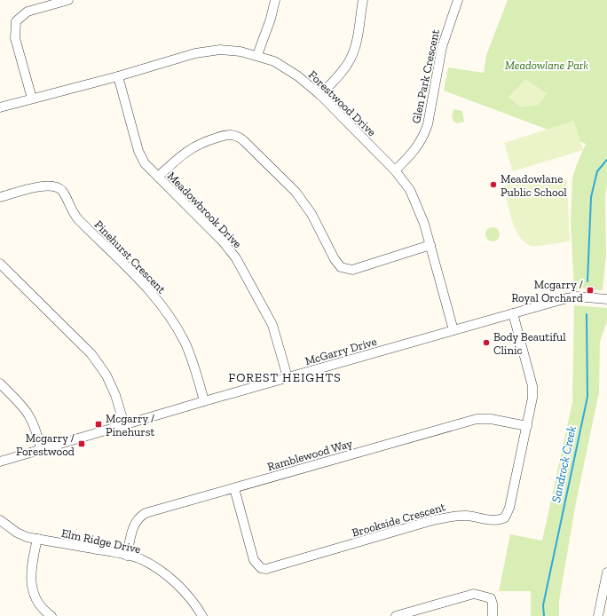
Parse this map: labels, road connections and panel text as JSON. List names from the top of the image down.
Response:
{
  "streets": {
    "street": [
      "Glen Park Crescent",
      "Forestwood Drive",
      "Meadowbrook Drive",
      "Pinehurst Crescent",
      "McGarry Drive",
      "Ramblewood Way",
      "Brookside Crescent",
      "Elm Ridge Drive"
    ]
  },
  "crossings": [
    ["Glen Park Crescent", "Forestwood Drive"],
    ["Forestwood Drive", "Meadowbrook Drive"],
    ["Forestwood Drive", "McGarry Drive"],
    ["Meadowbrook Drive", "McGarry Drive"],
    ["Pinehurst Crescent", "McGarry Drive"],
    ["McGarry Drive", "Brookside Crescent"],
    ["Ramblewood Way", "Brookside Crescent"],
    ["Ramblewood Way", "Elm Ridge Drive"]
  ],
  "districts": ["FOREST HEIGHTS"],
  "water": ["Sandrock Creek"],
  "parks": ["Meadowlane Park"],
  "places": {
    "other": ["Meadowlane Public School", "Body Beautiful Clinic"],
    "transit": ["Mcgarry / Royal Orchard", "Mcgarry / Pinehurst", "Mcgarry / Forestwood"]
  }
}
